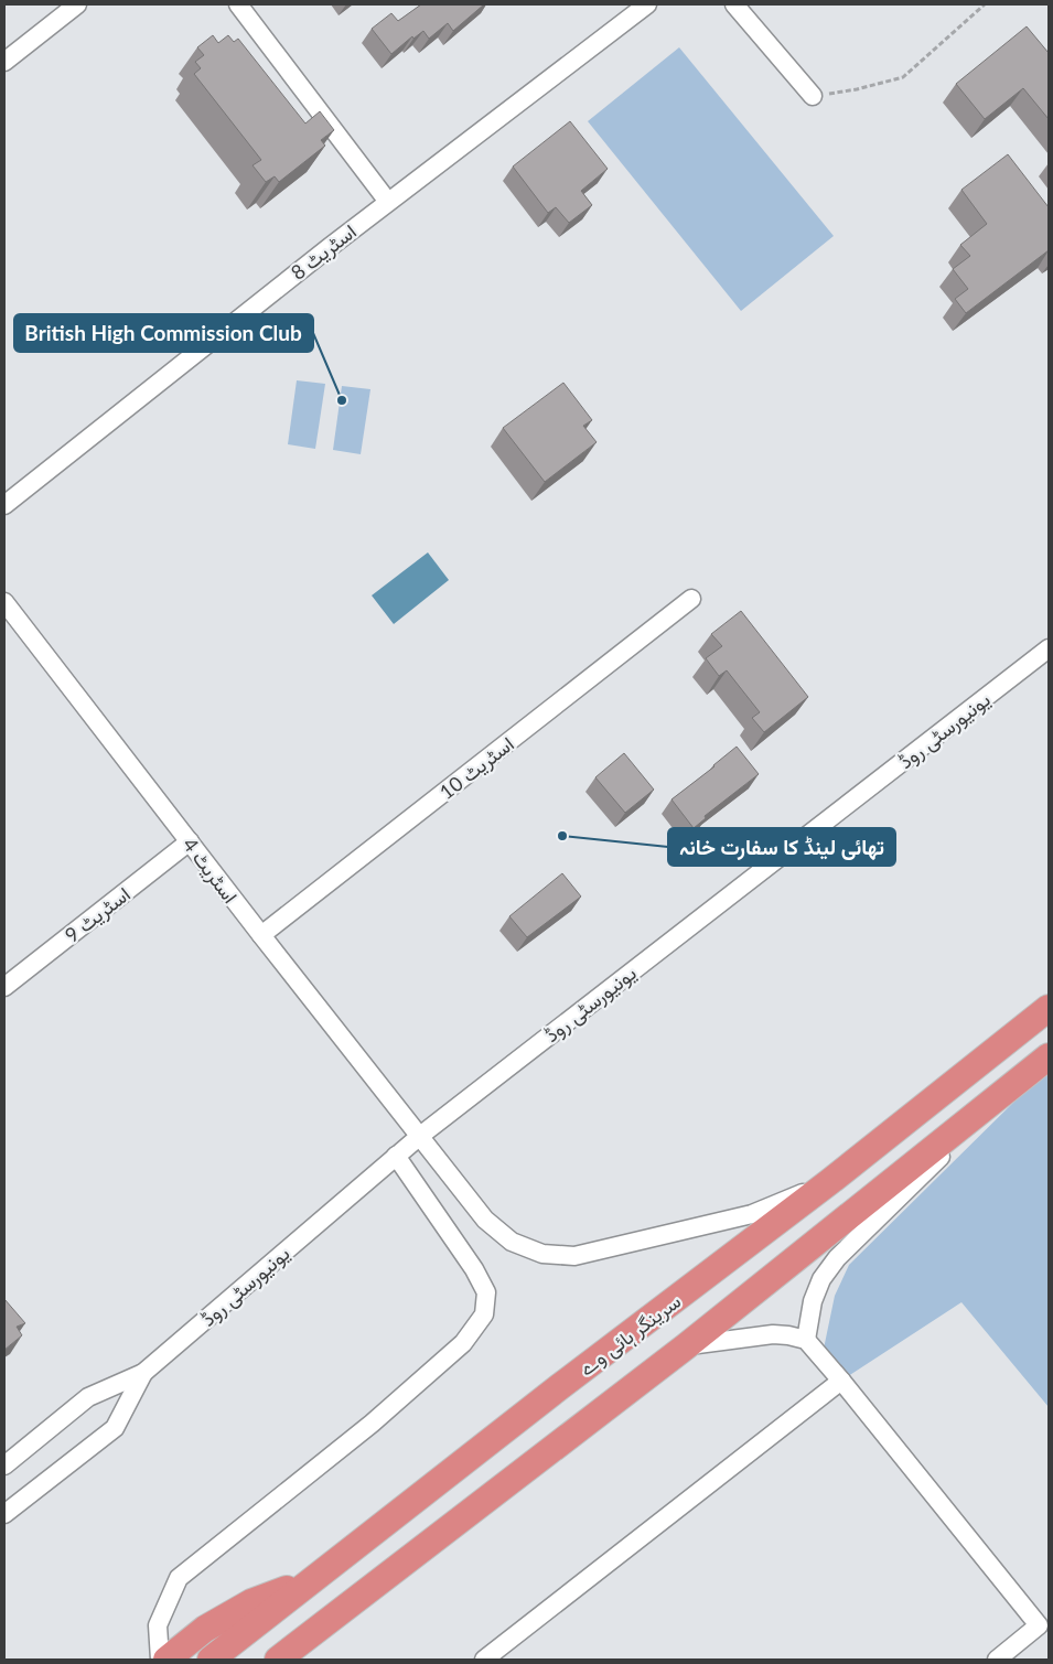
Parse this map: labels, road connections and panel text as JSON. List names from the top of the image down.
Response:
{
  "streets": {
    "highway": ["سرینگر ہائی وے"],
    "street": [
      "اسٹریٹ 8",
      "یونیورسٹی روڈ",
      "اسٹریٹ 10",
      "اسٹریٹ 4",
      "اسٹریٹ 9"
    ]
  },
  "crossings": [
    ["یونیورسٹی روڈ", "اسٹریٹ 4"],
    ["اسٹریٹ 10", "اسٹریٹ 4"],
    ["اسٹریٹ 4", "اسٹریٹ 9"],
    ["اسٹریٹ 4", "سرینگر ہائی وے"]
  ],
  "places": ["British High Commission Club", "تھائی لینڈ کا سفارت خانہ"]
}
